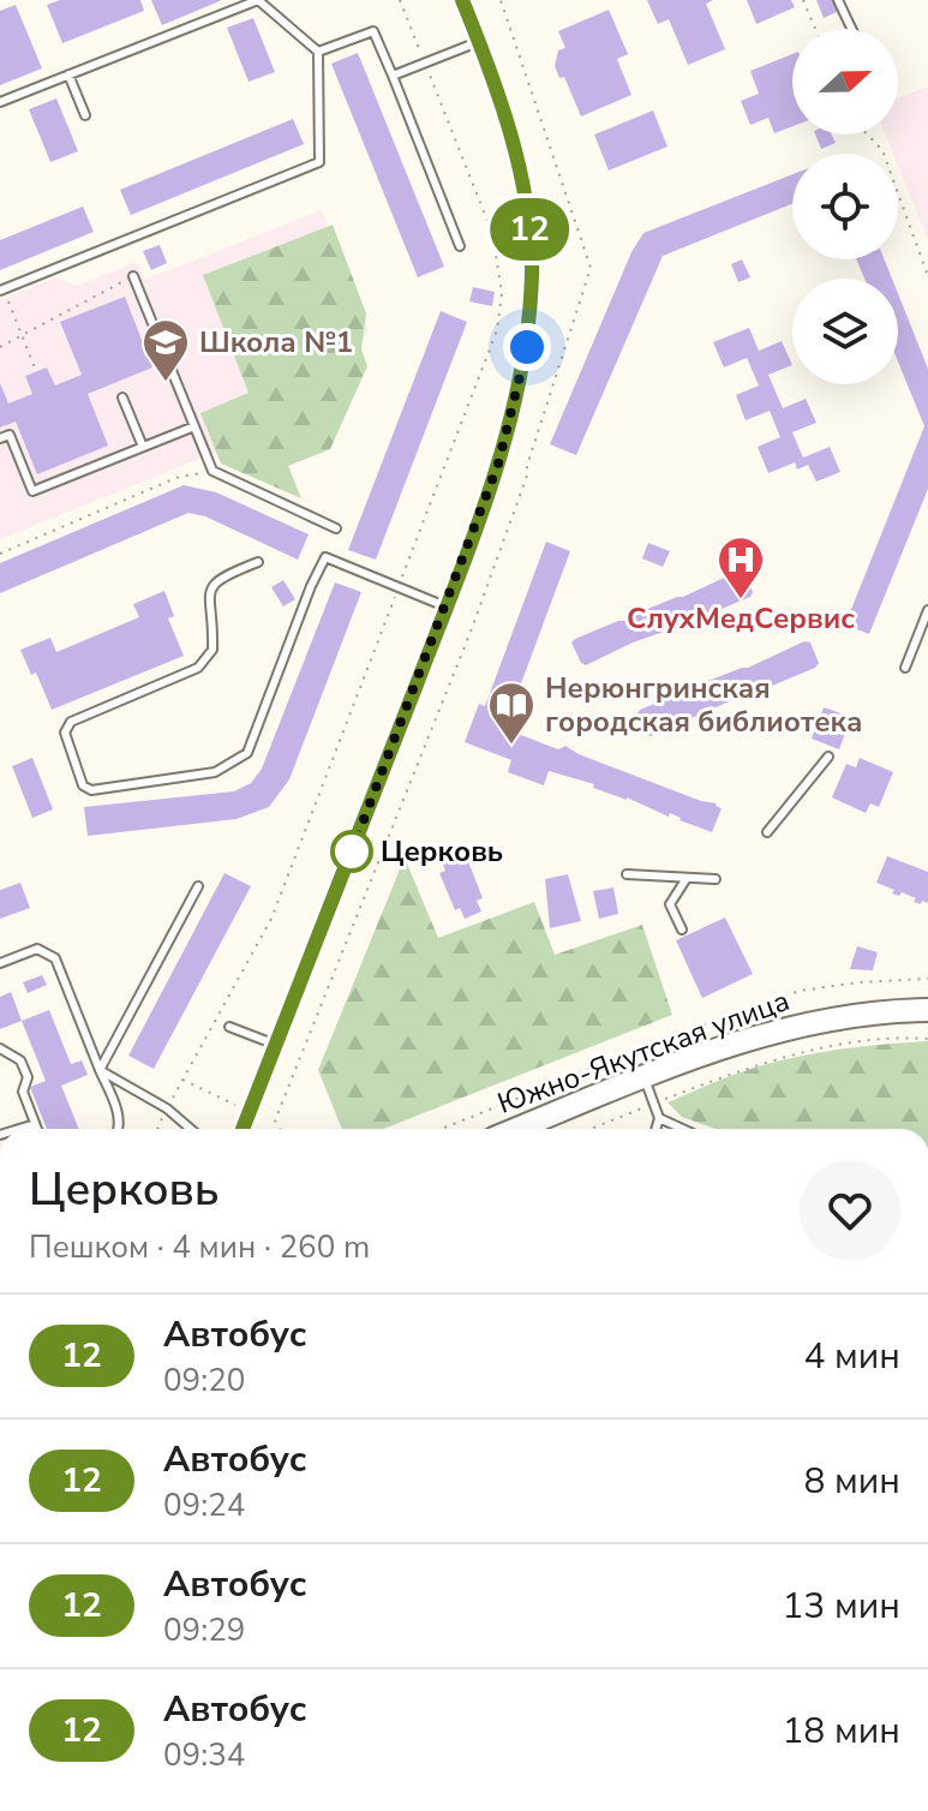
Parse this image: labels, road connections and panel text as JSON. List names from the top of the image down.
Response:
{
  "streets": {
    "street": ["Южно-Якутская улица"]
  },
  "places": {
    "school or university": ["Школа №1"],
    "hospital": ["СлухМедСервис"],
    "library": ["Нерюнгринская городская библиотека"],
    "other": ["Церковь"]
  },
  "lines": ["bus line 12"],
  "north": "right",
  "page": {
    "on_map": "12",
    "heading": ["Церковь", "Пешком · 4 мин · 260 m"],
    "list": [
      {
        "mark": "12",
        "name": "Автобус",
        "note": "09:20",
        "value": "4 мин"
      },
      {
        "mark": "12",
        "name": "Автобус",
        "note": "09:24",
        "value": "8 мин"
      },
      {
        "mark": "12",
        "name": "Автобус",
        "note": "09:29",
        "value": "13 мин"
      },
      {
        "mark": "12",
        "name": "Автобус",
        "note": "09:34",
        "value": "18 мин"
      }
    ]
  }
}
